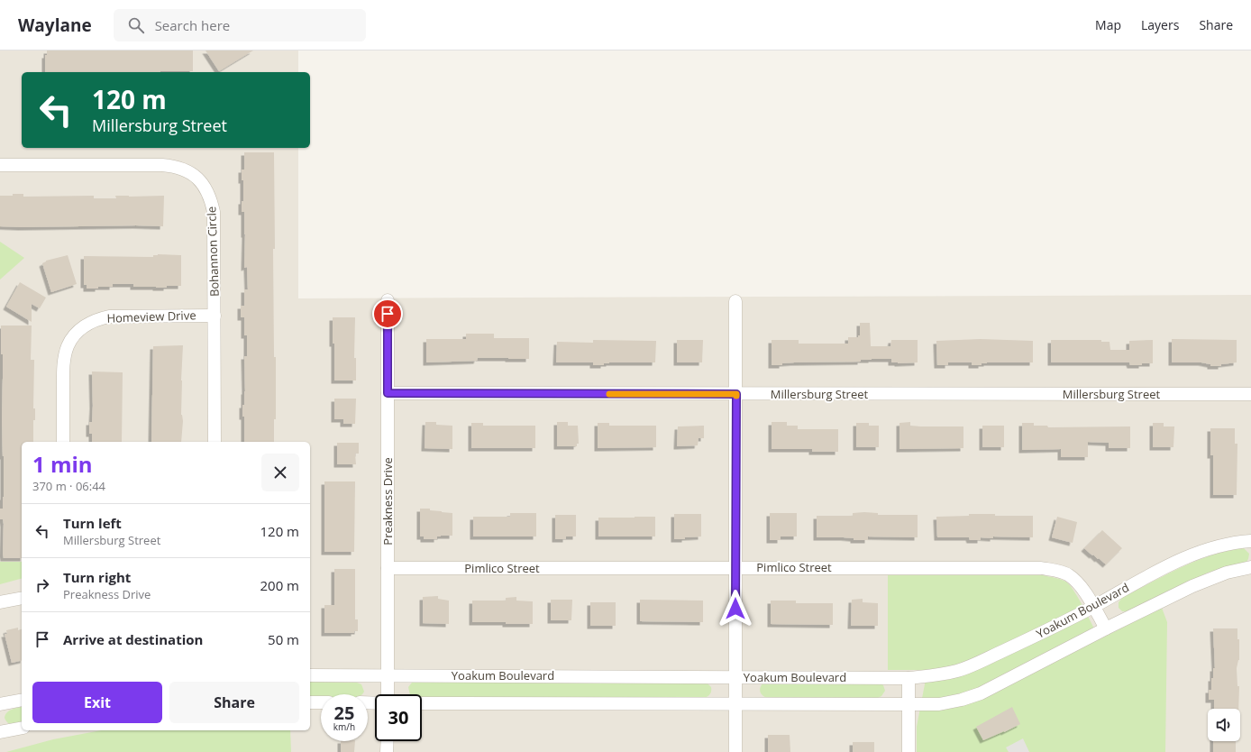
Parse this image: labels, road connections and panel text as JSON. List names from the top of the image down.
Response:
{
  "streets": {
    "street": [
      "Bohannon Circle",
      "Homeview Drive",
      "Millersburg Street",
      "Preakness Drive",
      "Pimlico Street",
      "Yoakum Boulevard"
    ]
  },
  "crossings": [
    ["Bohannon Circle", "Homeview Drive"],
    ["Millersburg Street", "Preakness Drive"],
    ["Preakness Drive", "Pimlico Street"],
    ["Preakness Drive", "Yoakum Boulevard"],
    ["Pimlico Street", "Yoakum Boulevard"]
  ],
  "page": {
    "header": "Waylane",
    "search": "Search here",
    "nav": ["Map", "Layers", "Share"],
    "turn": ["120 m", "Millersburg Street"],
    "heading": ["1 min", "370 m · 06:44"],
    "list": [
      {
        "name": "Turn left",
        "note": "Millersburg Street",
        "value": "120 m"
      },
      {
        "name": "Turn right",
        "note": "Preakness Drive",
        "value": "200 m"
      },
      {
        "name": "Arrive at destination",
        "value": "50 m"
      }
    ],
    "buttons": ["Exit", "Share"],
    "speed": "25 km/h",
    "limit": "30"
  }
}
